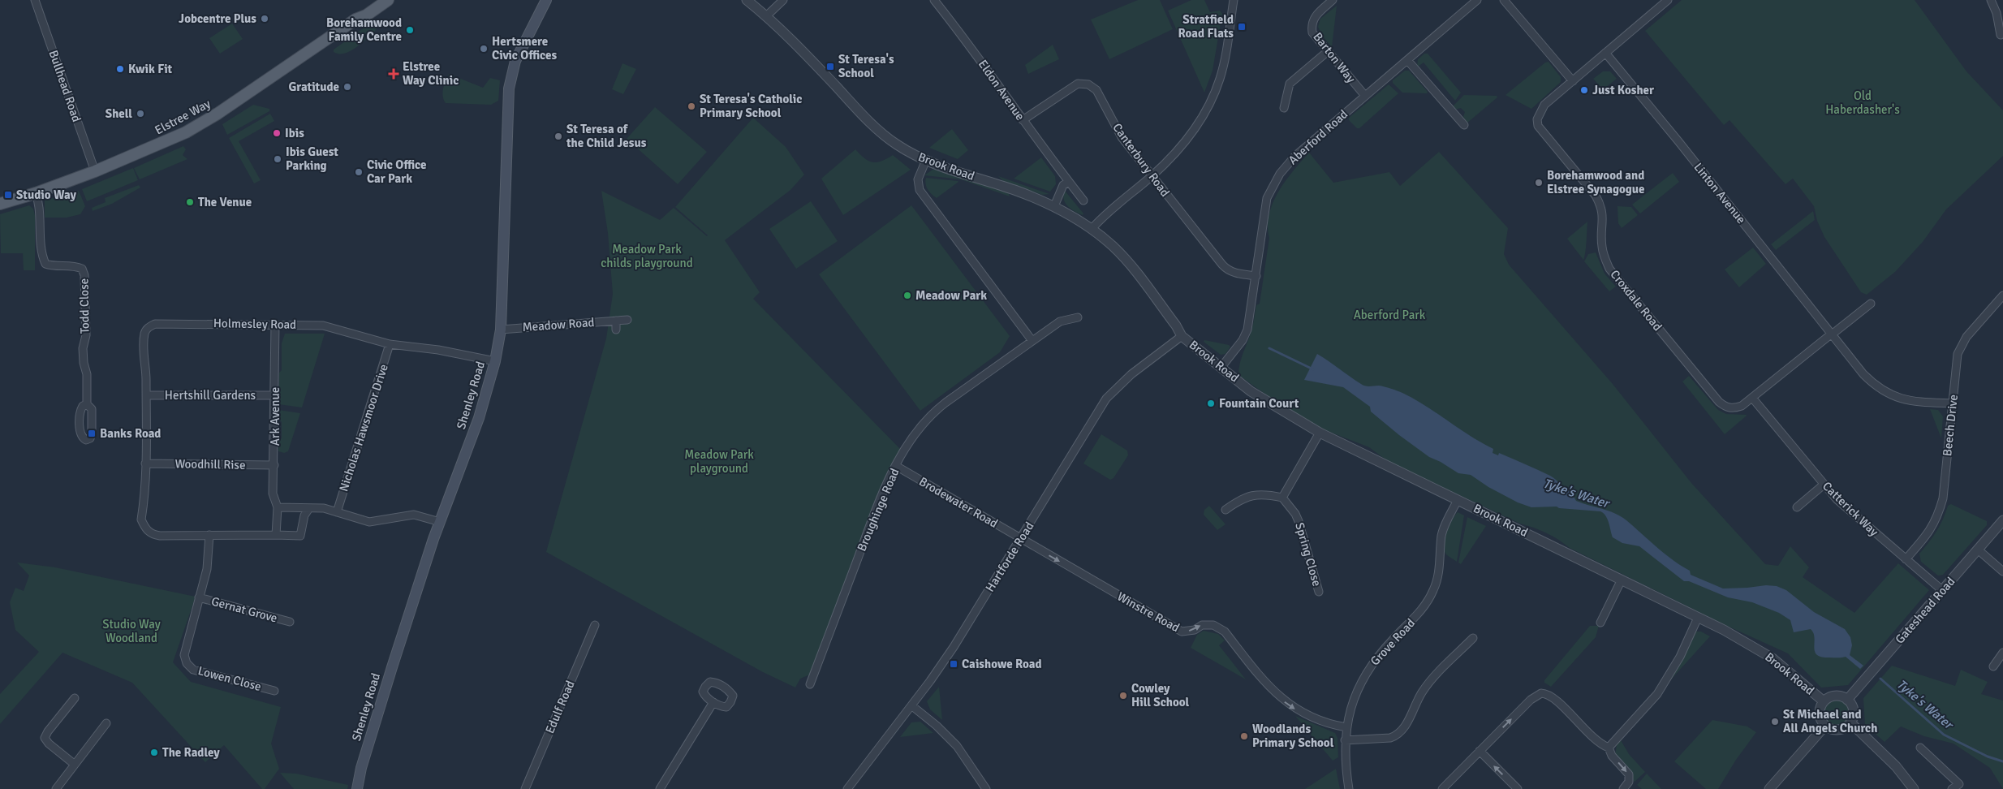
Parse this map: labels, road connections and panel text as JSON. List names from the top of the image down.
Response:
{
  "streets": {
    "main road": ["Elstree Way", "Shenley Road"],
    "street": [
      "Barton Way",
      "Bullhead Road",
      "Eldon Avenue",
      "Aberford Road",
      "Canterbury Road",
      "Brook Road",
      "Linton Avenue",
      "Croxdale Road",
      "Todd Close",
      "Holmesley Road",
      "Meadow Road",
      "Hertshill Gardens",
      "Ark Avenue",
      "Beech Drive",
      "Nicholas Hawsmoor Drive",
      "Woodhill Rise",
      "Brodewater Road",
      "Catterick Way",
      "Broughinge Road",
      "Spring Close",
      "Hartforde Road",
      "Gernat Grove",
      "Gateshead Road",
      "Winstre Road",
      "Grove Road",
      "Lowen Close",
      "Edulf Road"
    ]
  },
  "crossings": [
    ["Barton Way", "Aberford Road"],
    ["Bullhead Road", "Elstree Way"],
    ["Eldon Avenue", "Canterbury Road"],
    ["Elstree Way", "Todd Close"],
    ["Aberford Road", "Canterbury Road"],
    ["Aberford Road", "Brook Road"],
    ["Brook Road", "Hartforde Road"],
    ["Brook Road", "Gateshead Road"],
    ["Brook Road", "Grove Road"],
    ["Linton Avenue", "Croxdale Road"],
    ["Linton Avenue", "Beech Drive"],
    ["Croxdale Road", "Catterick Way"],
    ["Holmesley Road", "Hertshill Gardens"],
    ["Holmesley Road", "Shenley Road"],
    ["Holmesley Road", "Ark Avenue"],
    ["Holmesley Road", "Nicholas Hawsmoor Drive"],
    ["Holmesley Road", "Woodhill Rise"],
    ["Meadow Road", "Shenley Road"],
    ["Hertshill Gardens", "Ark Avenue"],
    ["Ark Avenue", "Woodhill Rise"],
    ["Beech Drive", "Catterick Way"],
    ["Brodewater Road", "Broughinge Road"],
    ["Brodewater Road", "Hartforde Road"],
    ["Brodewater Road", "Winstre Road"],
    ["Catterick Way", "Gateshead Road"],
    ["Hartforde Road", "Winstre Road"],
    ["Gernat Grove", "Lowen Close"],
    ["Winstre Road", "Grove Road"]
  ],
  "one_way": ["Winstre Road"],
  "water": ["Tyke's Water"],
  "parks": [
    "Old Haberdasher's",
    "Meadow Park childs playground",
    "Aberford Park",
    "Meadow Park playground",
    "Studio Way Woodland"
  ],
  "places": {
    "other": [
      "Jobcentre Plus",
      "Borehamwood Family Centre",
      "Hertsmere Civic Offices",
      "Kwik Fit",
      "Gratitude",
      "Just Kosher",
      "St Teresa's Catholic Primary School",
      "Shell",
      "Ibis",
      "St Teresa of the Child Jesus",
      "Ibis Guest Parking",
      "Civic Office Car Park",
      "Borehamwood and Elstree Synagogue",
      "The Venue",
      "Meadow Park",
      "Fountain Court",
      "Cowley Hill School",
      "St Michael and All Angels Church",
      "Woodlands Primary School",
      "The Radley"
    ],
    "transit": [
      "Stratfield Road Flats",
      "St Teresa's School",
      "Studio Way",
      "Banks Road",
      "Caishowe Road"
    ],
    "health": ["Elstree Way Clinic"]
  }
}
